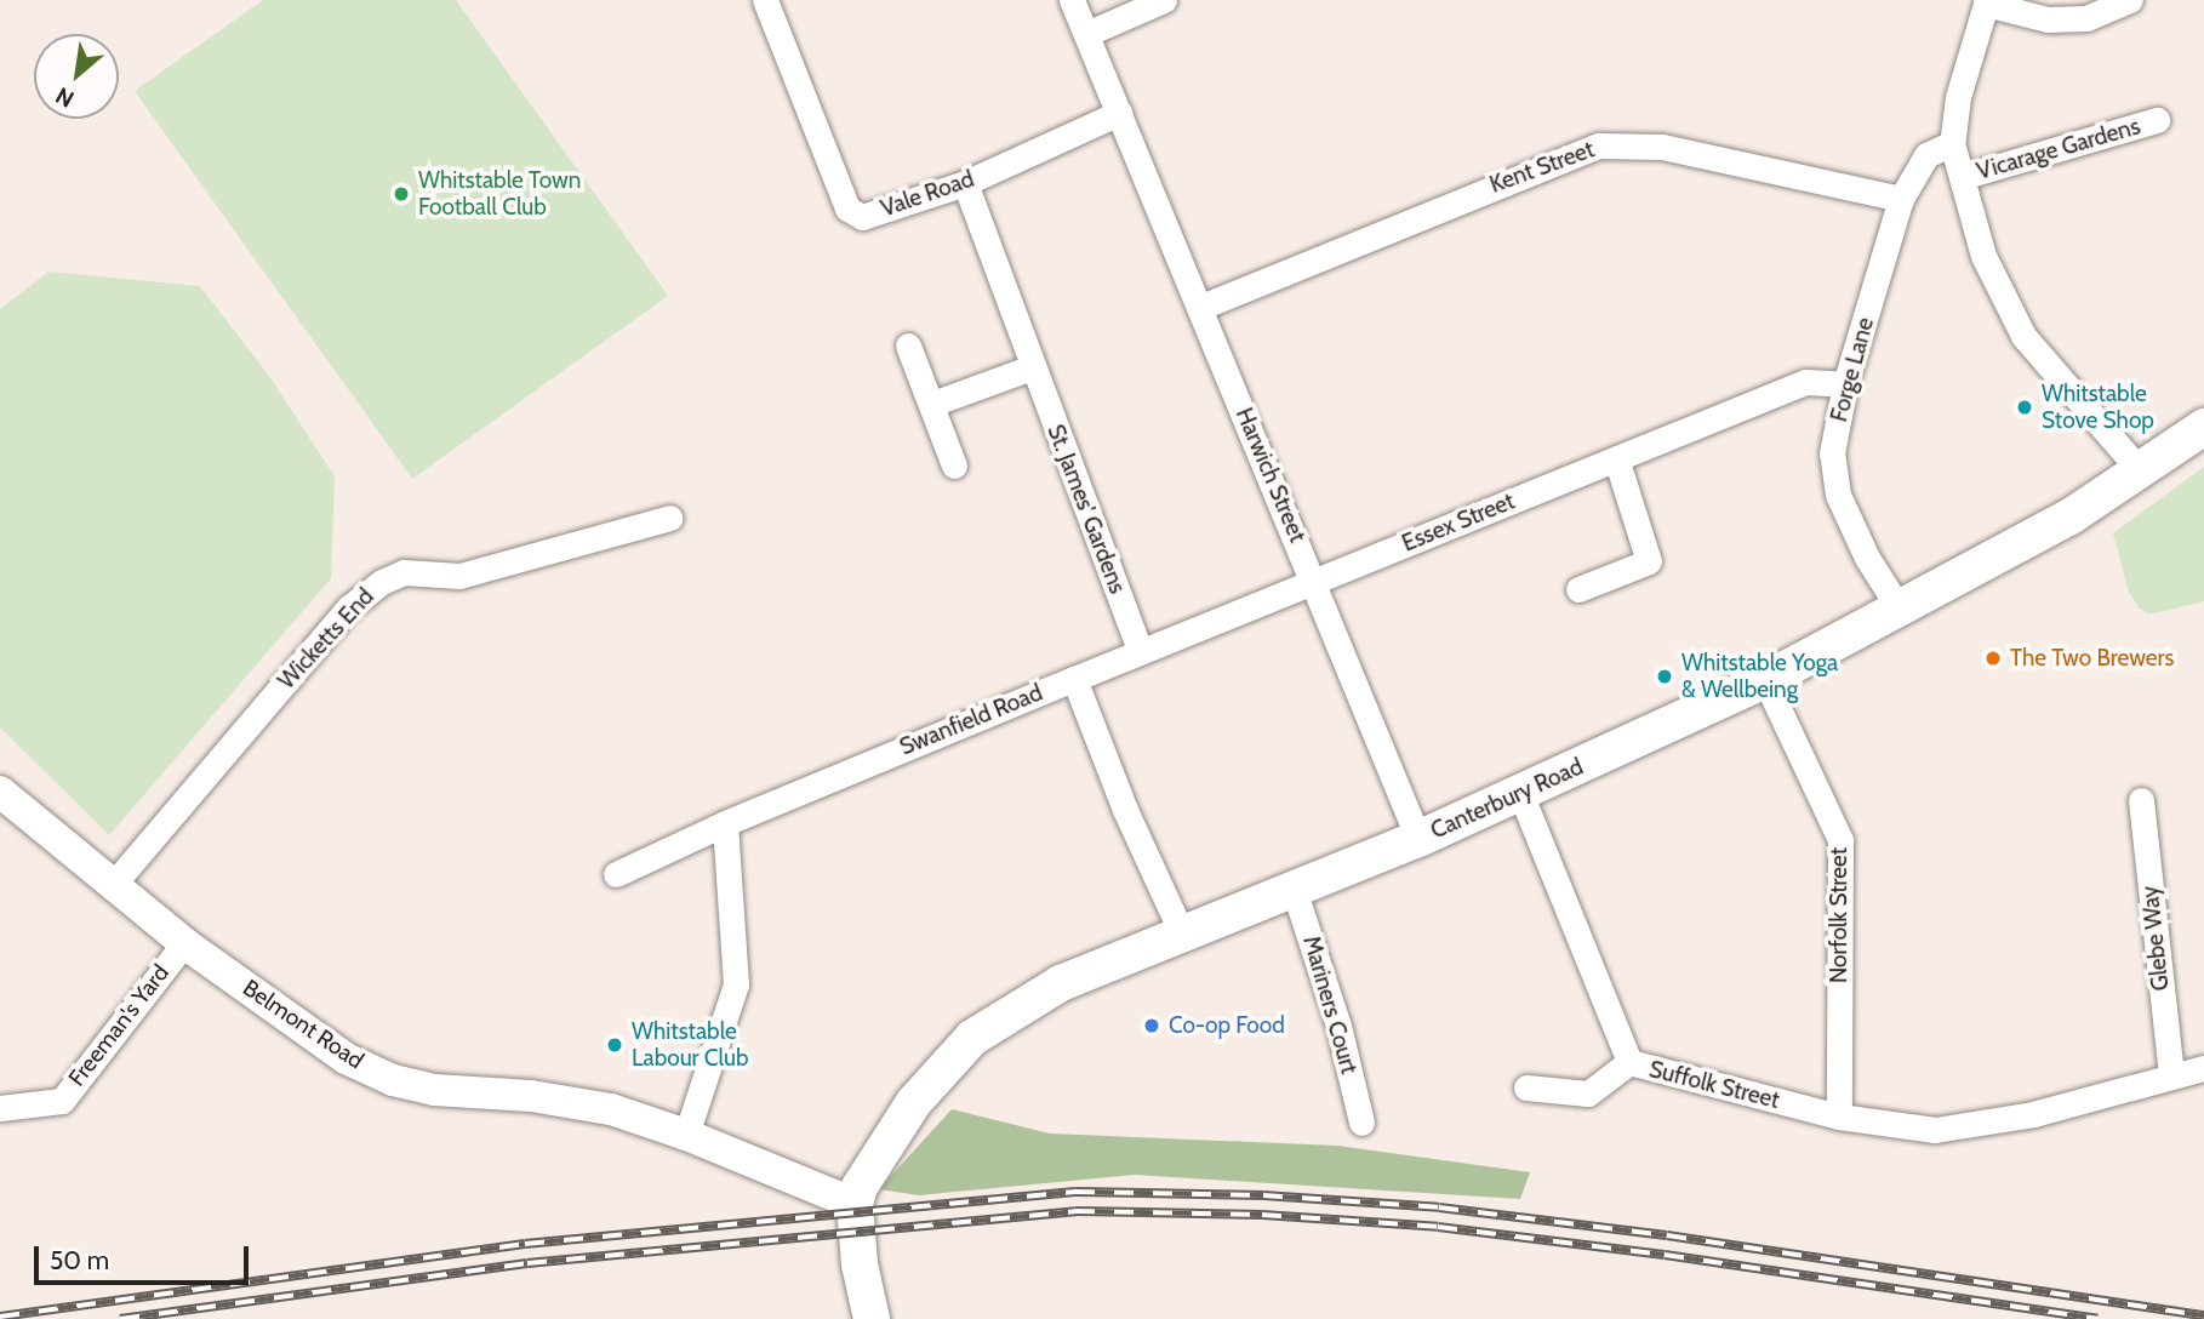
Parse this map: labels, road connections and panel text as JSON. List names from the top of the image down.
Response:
{
  "streets": {
    "main road": ["Canterbury Road"],
    "street": [
      "Vicarage Gardens",
      "Kent Street",
      "Vale Road",
      "Forge Lane",
      "Harwich Street",
      "St. James' Gardens",
      "Essex Street",
      "Wicketts End",
      "Swanfield Road",
      "Norfolk Street",
      "Glebe Way",
      "Mariners Court",
      "Belmont Road",
      "Freeman's Yard",
      "Suffolk Street"
    ]
  },
  "crossings": [
    ["Kent Street", "Forge Lane"],
    ["Kent Street", "Harwich Street"],
    ["Vale Road", "Harwich Street"],
    ["Vale Road", "St. James' Gardens"],
    ["Forge Lane", "Essex Street"],
    ["Forge Lane", "Canterbury Road"],
    ["Harwich Street", "Essex Street"],
    ["Harwich Street", "Canterbury Road"],
    ["St. James' Gardens", "Essex Street"],
    ["Essex Street", "Swanfield Road"],
    ["Wicketts End", "Belmont Road"],
    ["Canterbury Road", "Norfolk Street"],
    ["Canterbury Road", "Mariners Court"],
    ["Canterbury Road", "Belmont Road"],
    ["Canterbury Road", "Suffolk Street"],
    ["Norfolk Street", "Suffolk Street"],
    ["Glebe Way", "Suffolk Street"],
    ["Belmont Road", "Freeman's Yard"]
  ],
  "places": [
    "Whitstable Town Football Club",
    "Whitstable Stove Shop",
    "The Two Brewers",
    "Whitstable Yoga & Wellbeing",
    "Co-op Food",
    "Whitstable Labour Club"
  ],
  "scale_bar": "50 m",
  "north": "bottom left"
}
